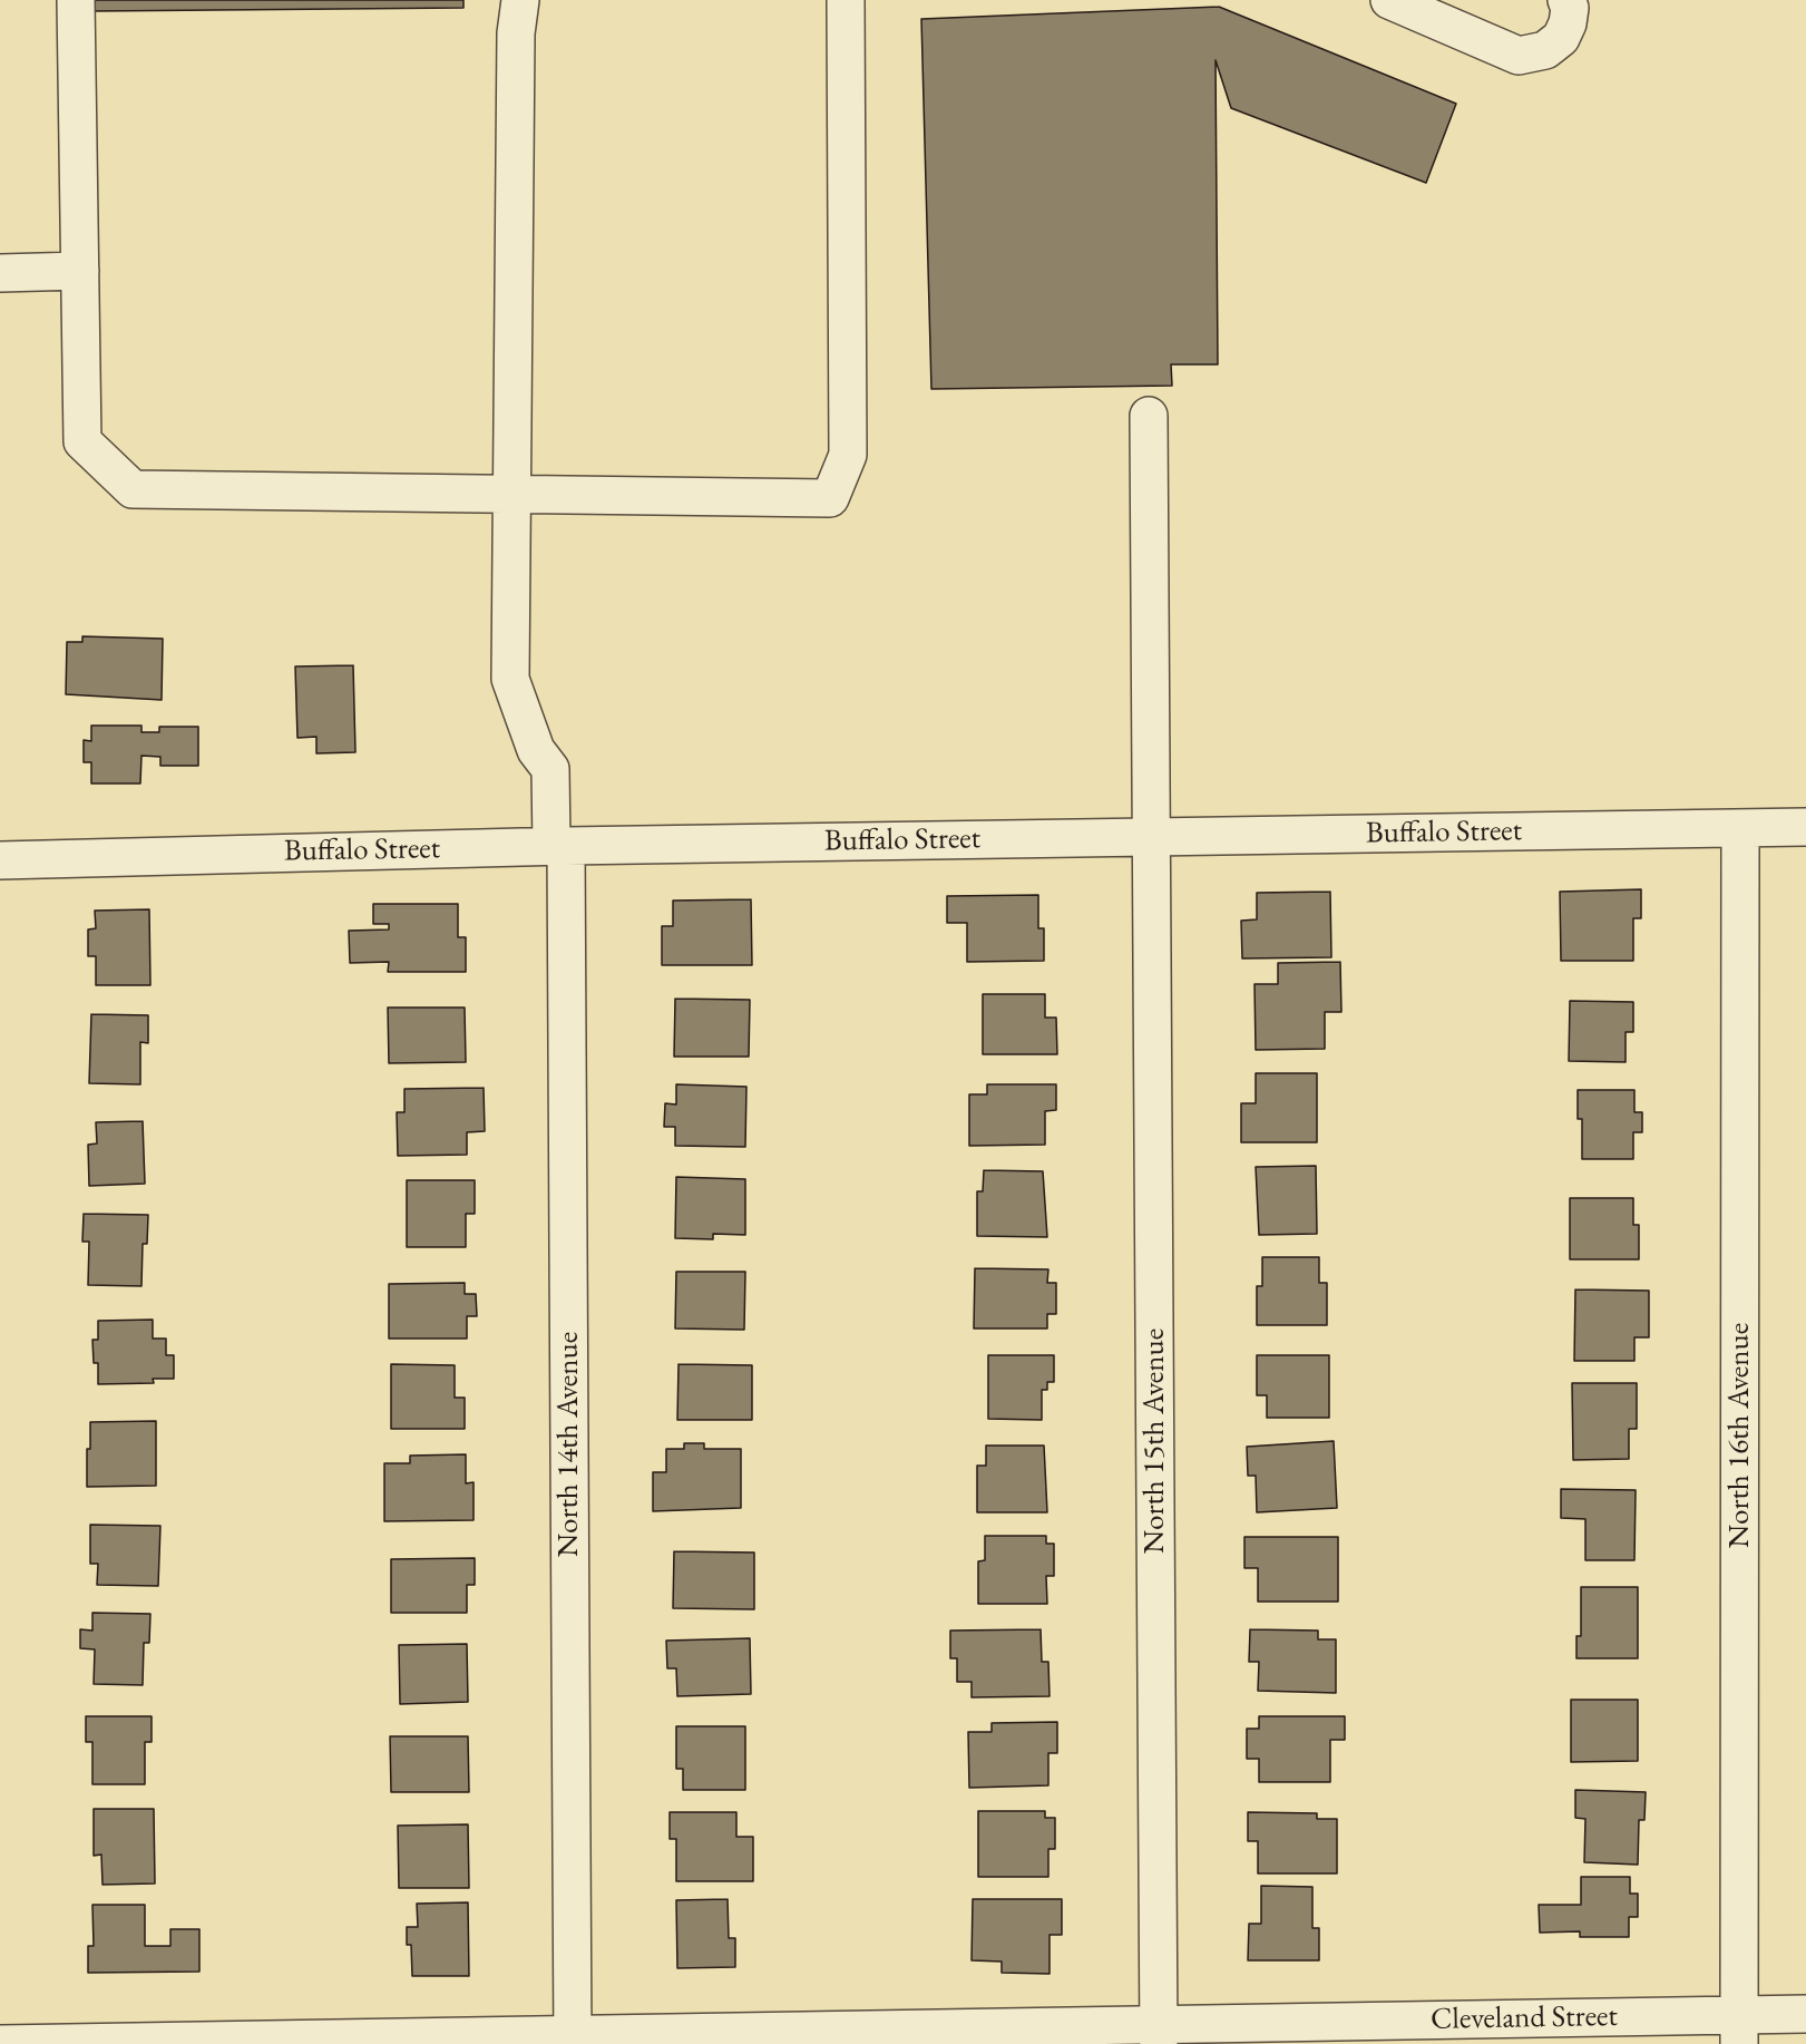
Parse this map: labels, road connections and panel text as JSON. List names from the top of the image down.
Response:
{
  "streets": {
    "street": [
      "Buffalo Street",
      "North 16th Avenue",
      "North 15th Avenue",
      "North 14th Avenue",
      "Cleveland Street"
    ]
  },
  "crossings": [
    ["Buffalo Street", "North 16th Avenue"],
    ["Buffalo Street", "North 15th Avenue"],
    ["Buffalo Street", "North 14th Avenue"],
    ["North 16th Avenue", "Cleveland Street"],
    ["North 15th Avenue", "Cleveland Street"],
    ["North 14th Avenue", "Cleveland Street"]
  ]
}
